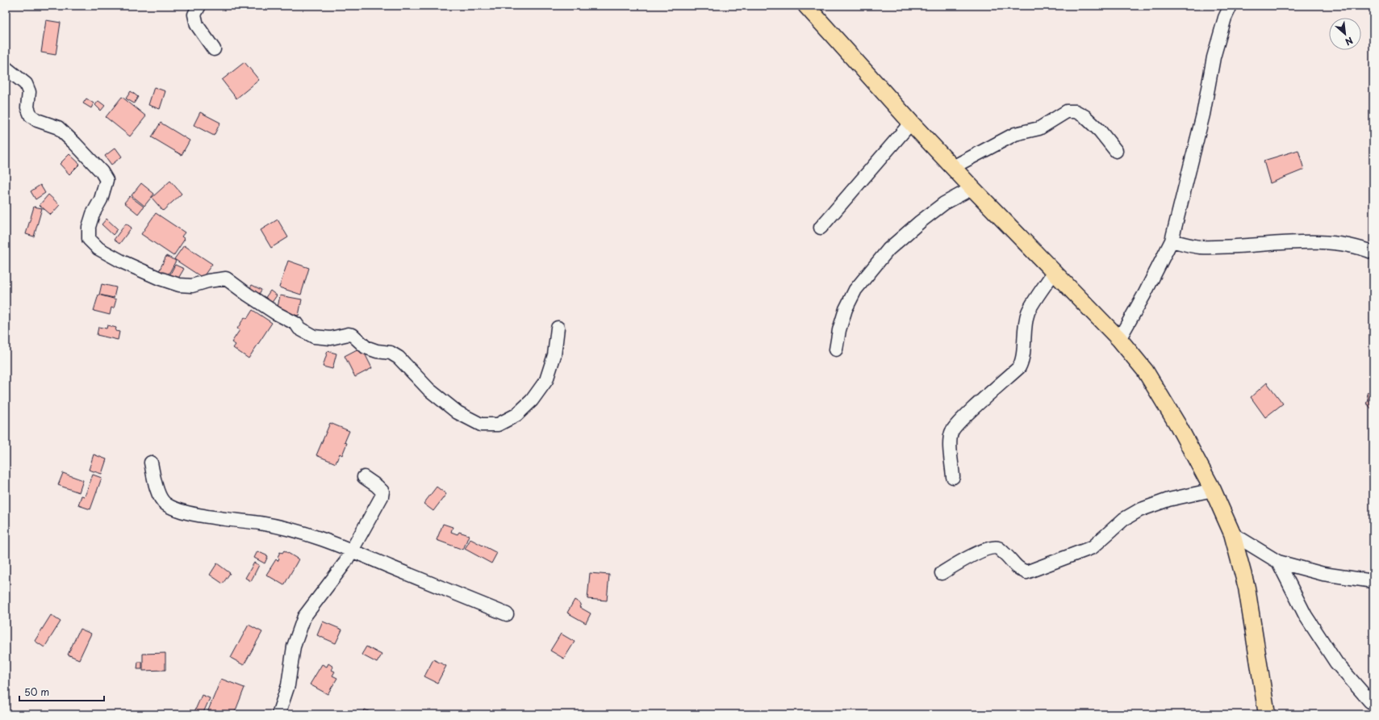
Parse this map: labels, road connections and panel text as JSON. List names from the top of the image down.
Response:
{
  "scale_bar": "50 m",
  "north": "bottom right"
}
